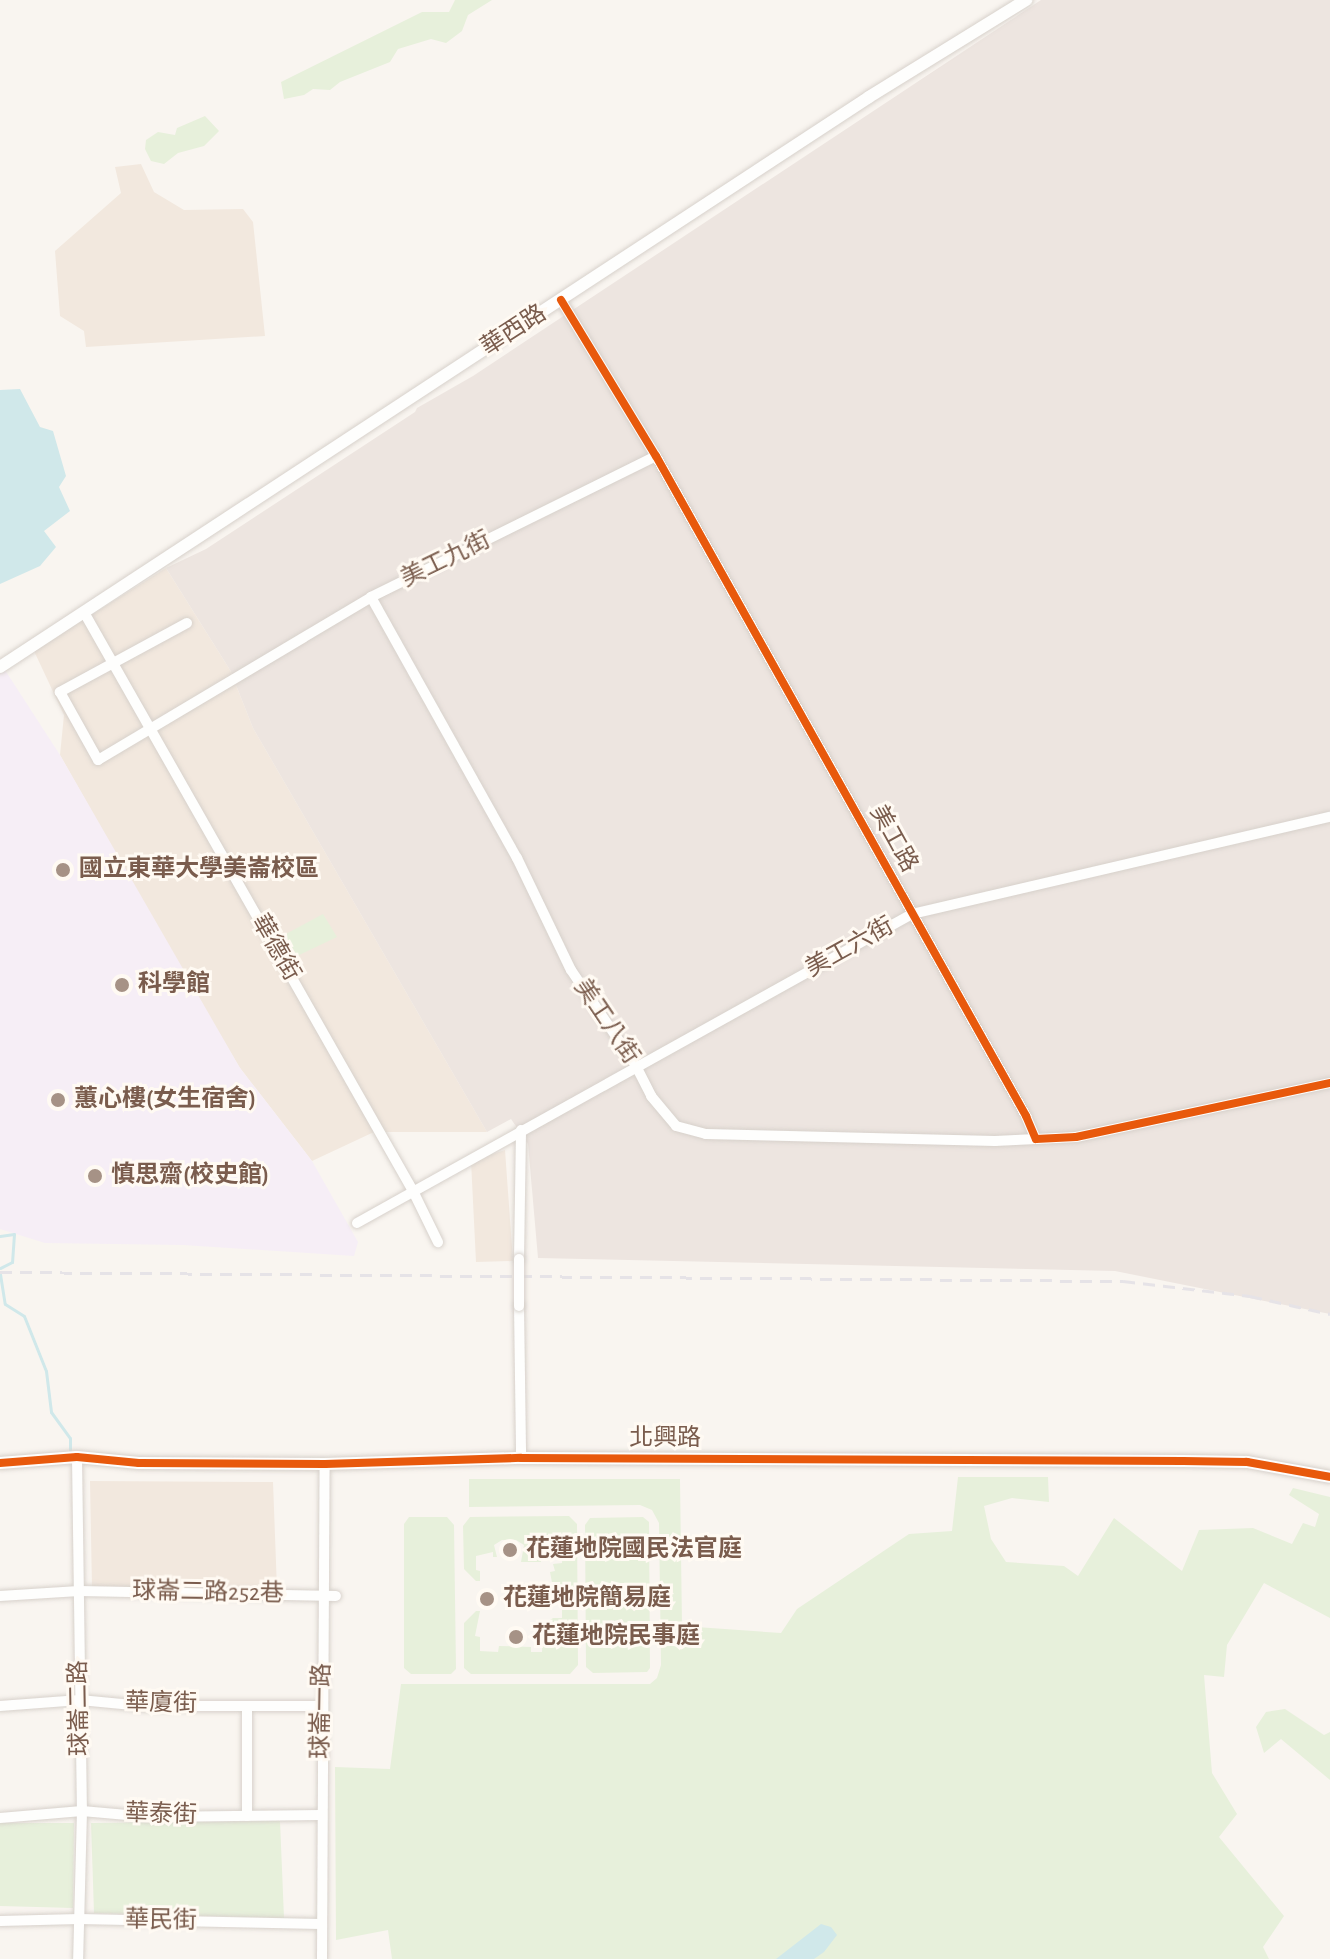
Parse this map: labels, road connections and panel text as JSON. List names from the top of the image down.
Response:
{
  "streets": {
    "street": [
      "華西路",
      "美工九街",
      "美工路",
      "華德街",
      "美工六街",
      "美工八街",
      "北興路",
      "球崙二路252巷",
      "華廈街",
      "球崙二路",
      "球崙一路",
      "華泰街",
      "華民街"
    ]
  },
  "crossings": [
    ["華西路", "美工路"],
    ["華西路", "華德街"],
    ["美工九街", "美工路"],
    ["美工九街", "華德街"],
    ["美工九街", "美工八街"],
    ["美工路", "美工六街"],
    ["美工路", "美工八街"],
    ["華德街", "美工六街"],
    ["美工六街", "美工八街"],
    ["北興路", "球崙二路"],
    ["北興路", "球崙一路"],
    ["球崙二路252巷", "球崙二路"],
    ["球崙二路252巷", "球崙一路"],
    ["華廈街", "球崙二路"],
    ["華廈街", "球崙一路"],
    ["球崙二路", "華泰街"],
    ["球崙二路", "華民街"],
    ["球崙一路", "華泰街"],
    ["球崙一路", "華民街"]
  ],
  "places": [
    "國立東華大學美崙校區",
    "科學館",
    "蕙心樓(女生宿舍)",
    "慎思齋(校史館)",
    "花蓮地院國民法官庭",
    "花蓮地院簡易庭",
    "花蓮地院民事庭"
  ]
}
